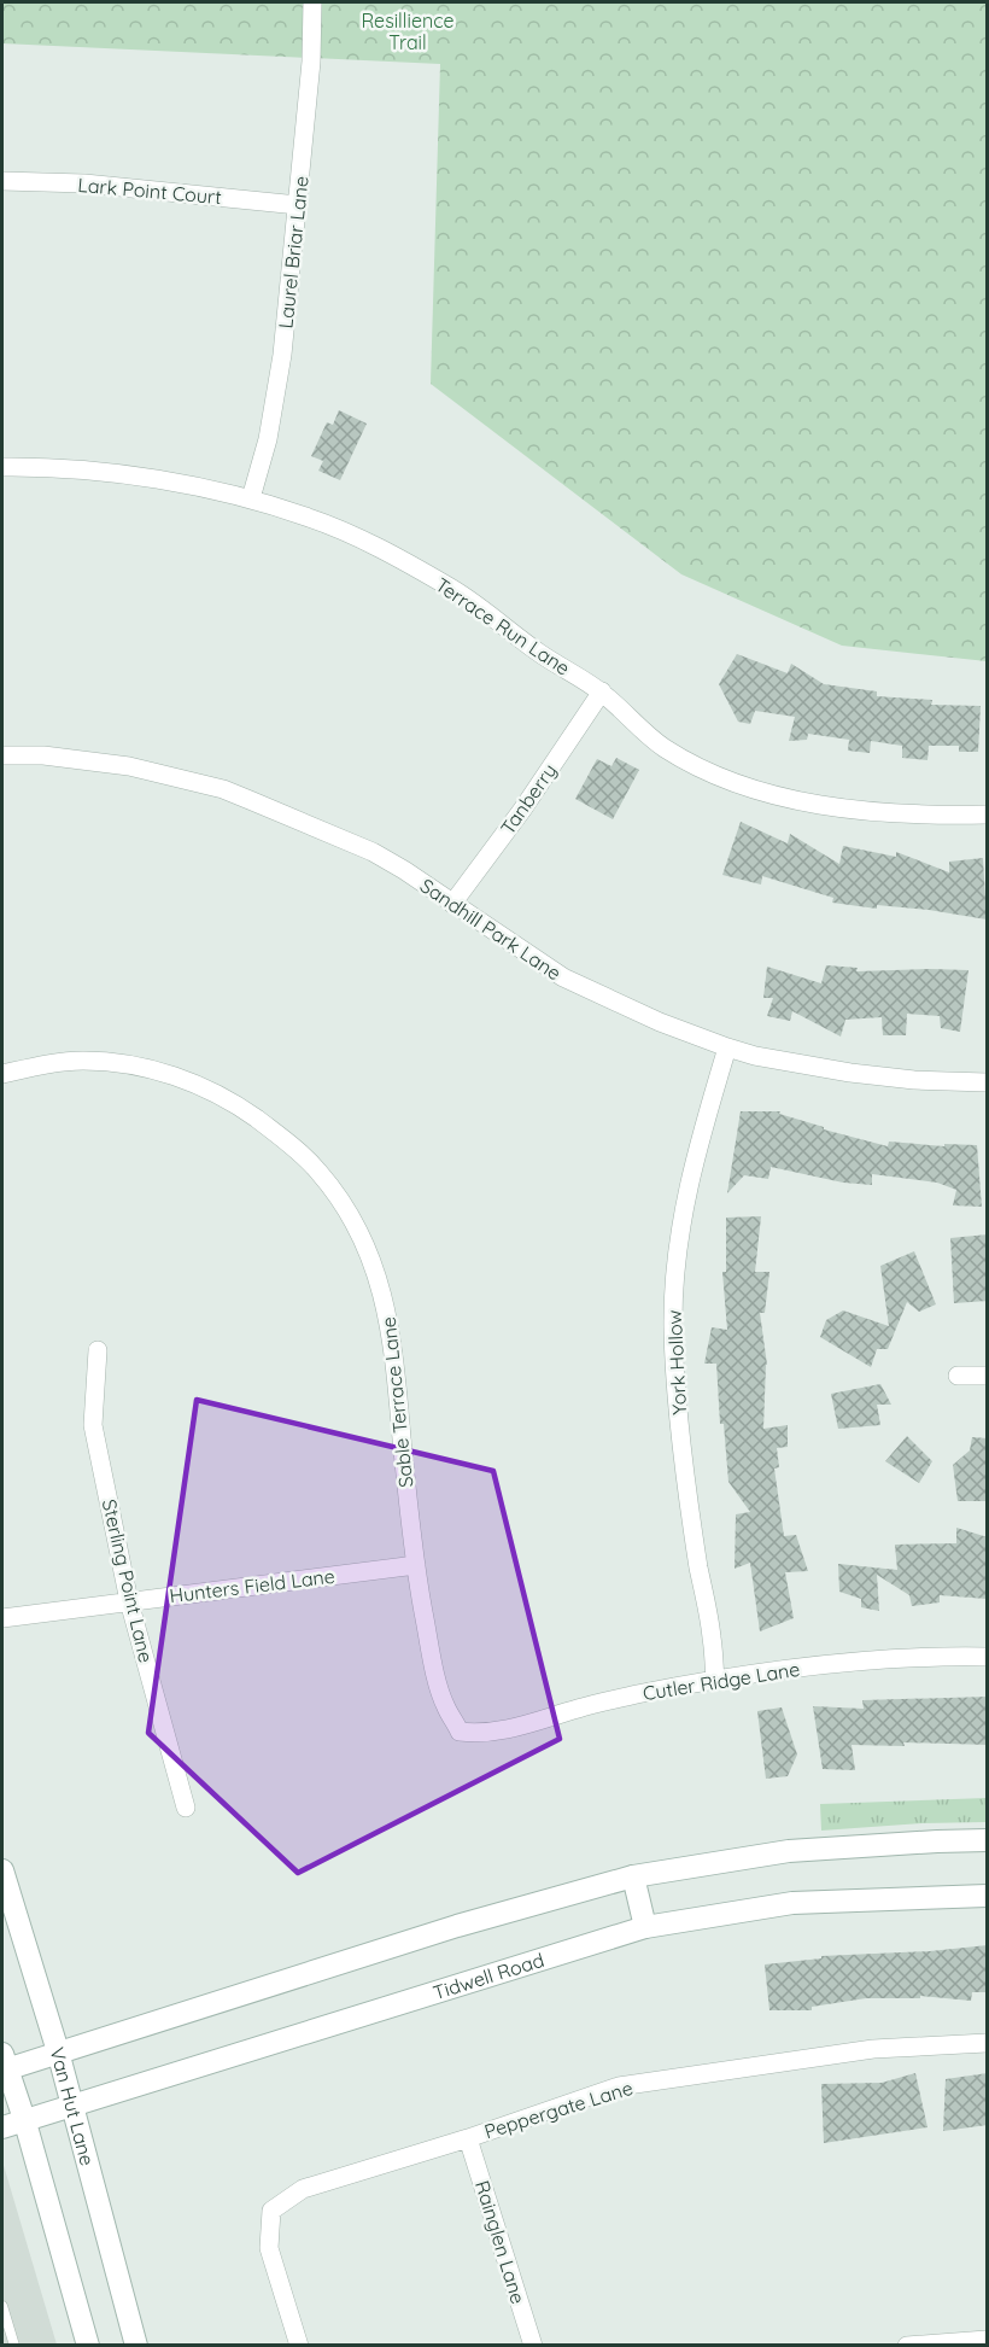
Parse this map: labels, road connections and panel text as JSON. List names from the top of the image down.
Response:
{
  "streets": {
    "main road": ["Tidwell Road", "Van Hut Lane"],
    "street": [
      "Lark Point Court",
      "Laurel Briar Lane",
      "Terrace Run Lane",
      "Tanberry",
      "Sandhill Park Lane",
      "York Hollow",
      "Sable Terrace Lane",
      "Sterling Point Lane",
      "Hunters Field Lane",
      "Cutler Ridge Lane",
      "Peppergate Lane",
      "Rainglen Lane"
    ]
  },
  "crossings": [
    ["Lark Point Court", "Laurel Briar Lane"],
    ["Laurel Briar Lane", "Terrace Run Lane"],
    ["Terrace Run Lane", "Tanberry"],
    ["Tanberry", "Sandhill Park Lane"],
    ["Sandhill Park Lane", "York Hollow"],
    ["York Hollow", "Cutler Ridge Lane"],
    ["Sable Terrace Lane", "Hunters Field Lane"],
    ["Sable Terrace Lane", "Cutler Ridge Lane"],
    ["Sterling Point Lane", "Hunters Field Lane"],
    ["Tidwell Road", "Van Hut Lane"],
    ["Peppergate Lane", "Rainglen Lane"]
  ],
  "parks": ["Resillience Trail"]
}
